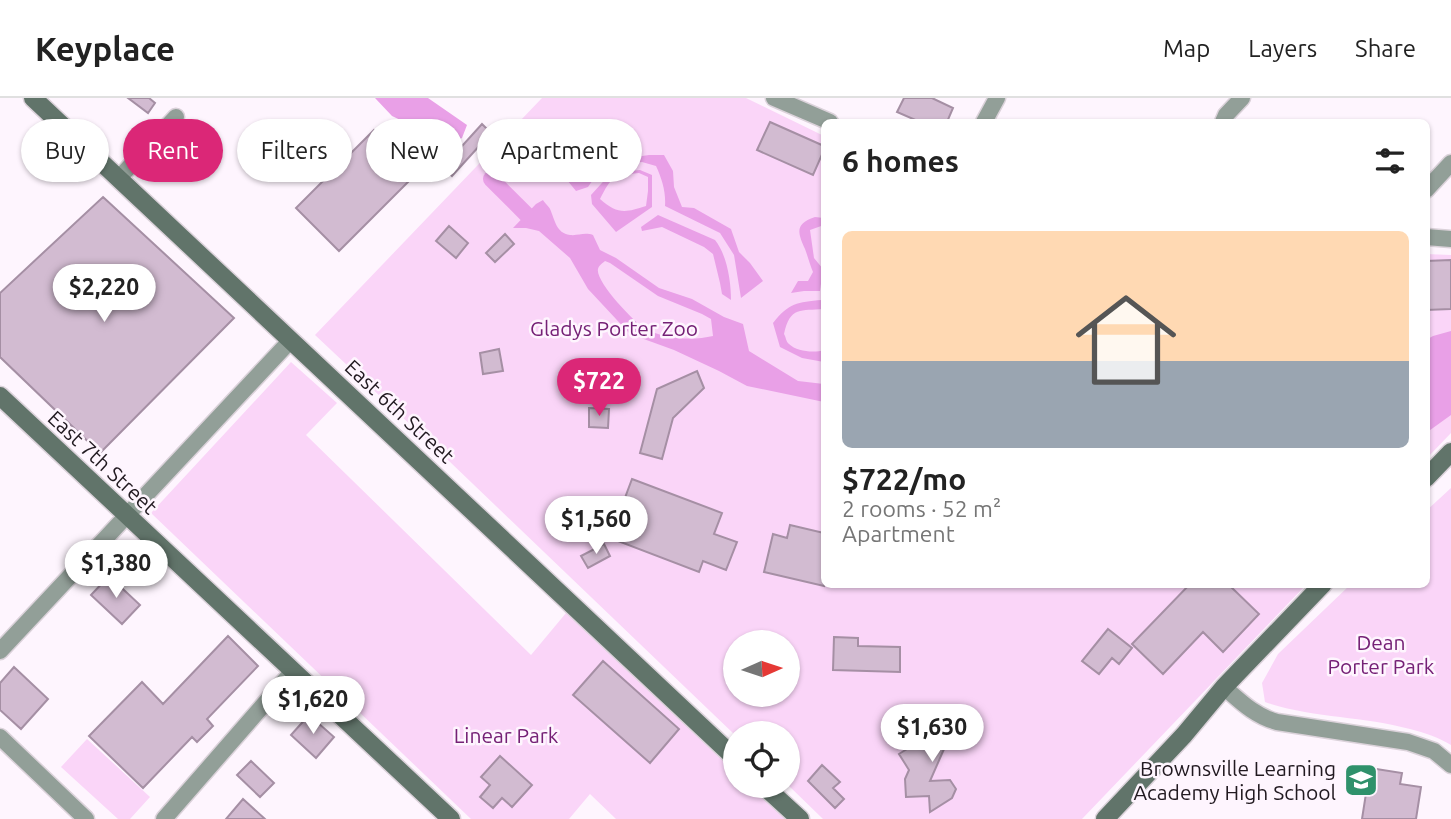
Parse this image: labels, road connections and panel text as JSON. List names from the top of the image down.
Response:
{
  "streets": {
    "main road": ["East 6th Street", "East 7th Street"]
  },
  "parks": ["Gladys Porter Zoo", "Dean Porter Park", "Linear Park"],
  "places": {
    "school or university": ["Brownsville Learning Academy High School"]
  },
  "north": "right",
  "page": {
    "header": "Keyplace",
    "nav": ["Map", "Layers", "Share"],
    "chip": [
      "Buy",
      "Rent",
      "Filters",
      "New",
      "Apartment"
    ],
    "heading": "6 homes",
    "list": [
      {
        "name": "$722/mo",
        "note": "2 rooms · 52 m² · Apartment"
      }
    ],
    "price": [
      "$2,220",
      "$722",
      "$1,560",
      "$1,380",
      "$1,620",
      "$1,630"
    ]
  }
}
